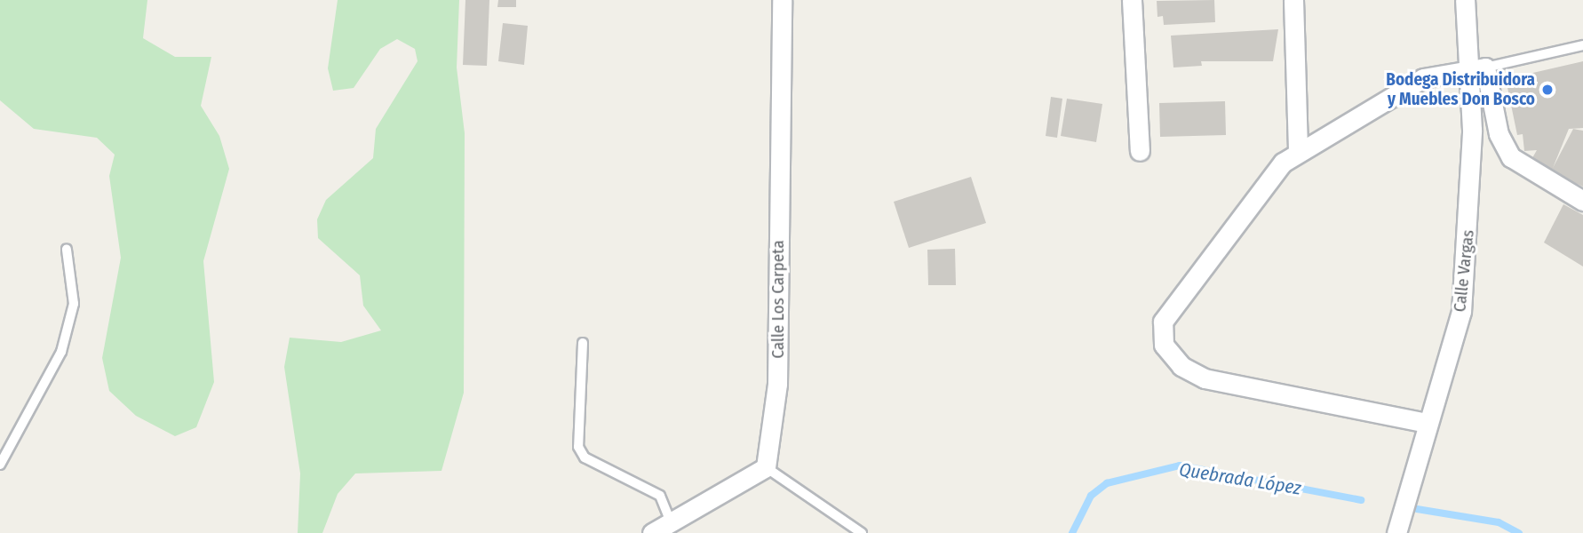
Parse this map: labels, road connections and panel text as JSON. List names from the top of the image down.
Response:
{
  "streets": {
    "street": ["Calle Vargas", "Calle Los Carpeta"]
  },
  "water": ["Quebrada López"],
  "places": ["Bodega Distribuidora y Muebles Don Bosco"]
}
